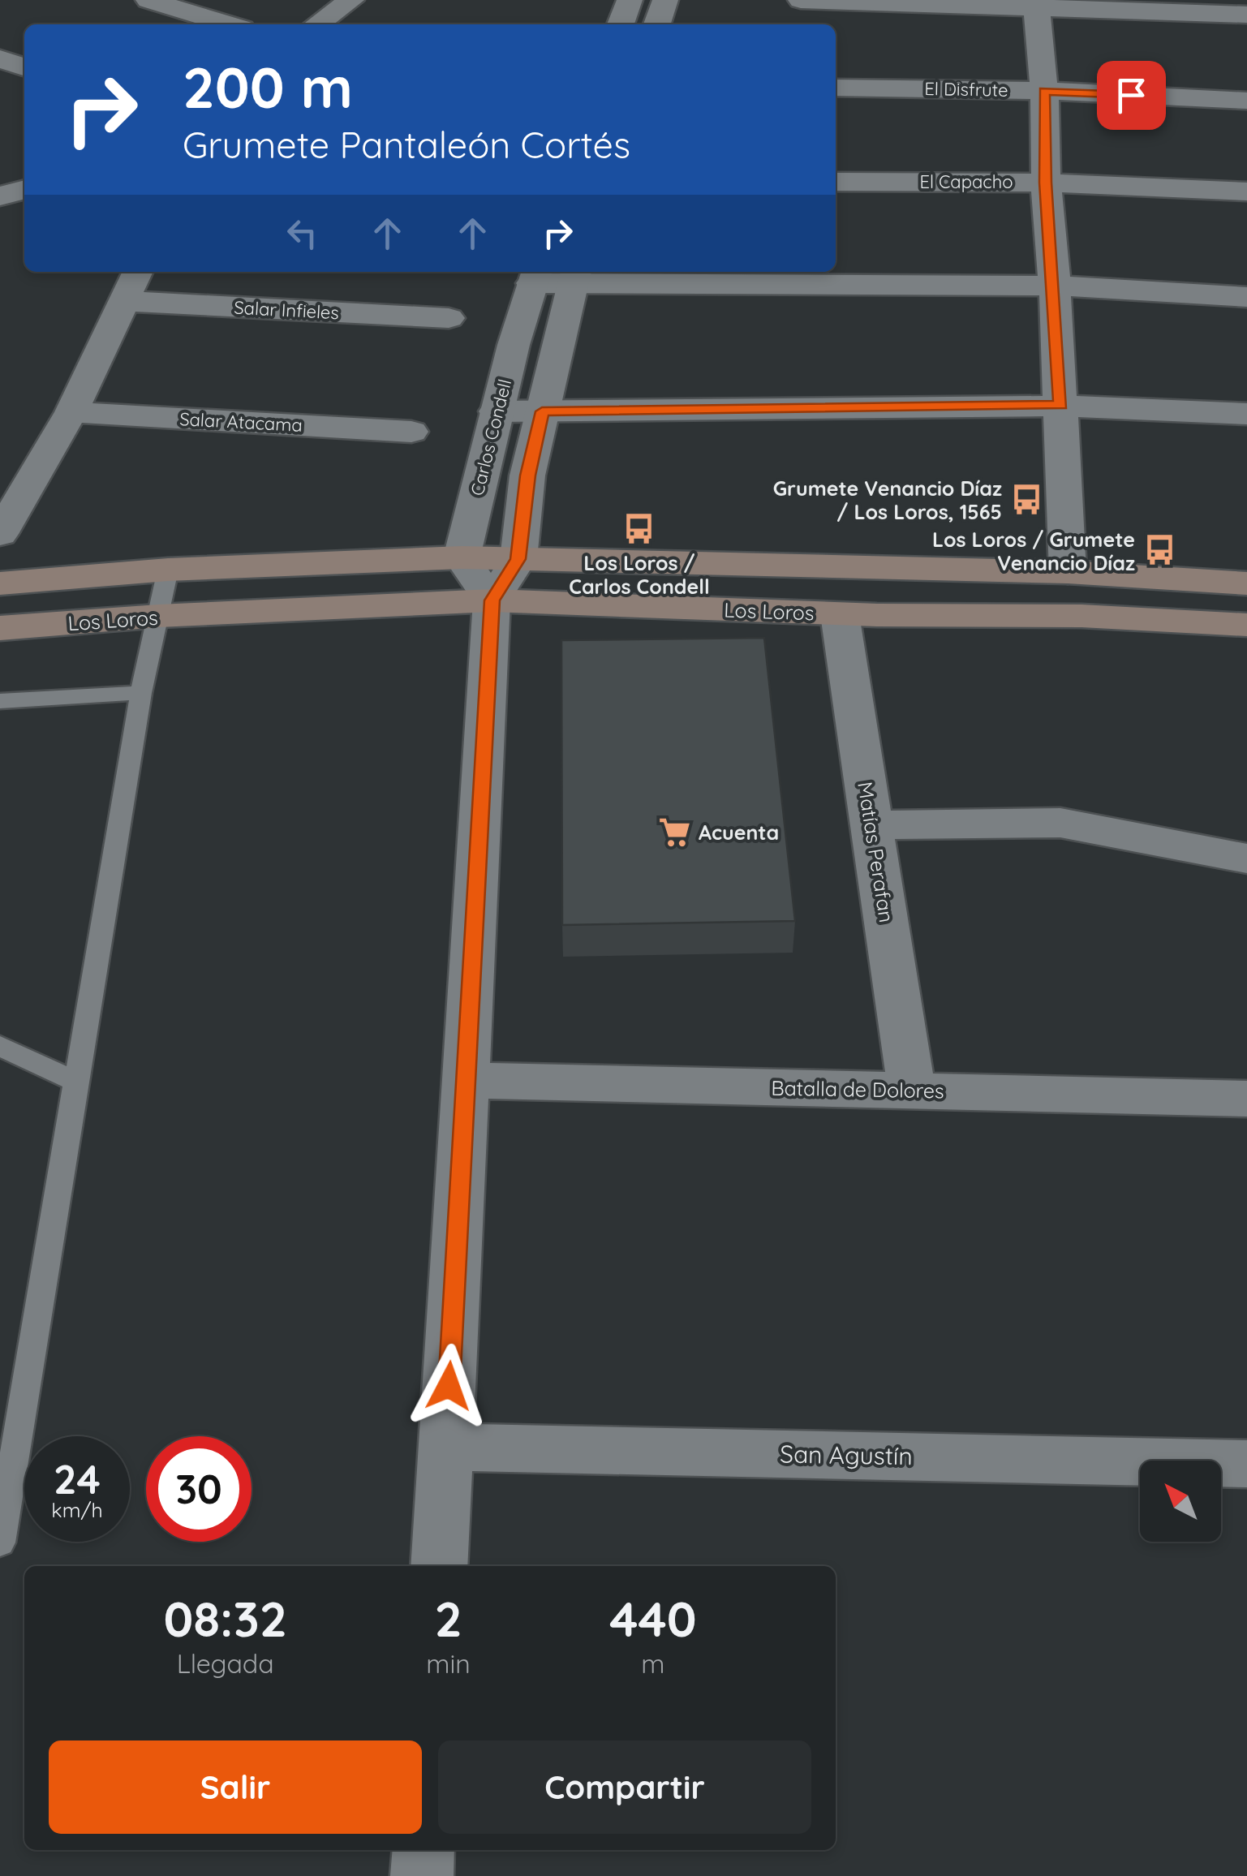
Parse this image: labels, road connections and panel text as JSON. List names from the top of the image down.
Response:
{
  "streets": {
    "main road": ["Los Loros"],
    "street": [
      "El Disfrute",
      "El Capacho",
      "Salar Infieles",
      "Salar Atacama",
      "Carlos Condell",
      "Matías Perafan",
      "Batalla de Dolores",
      "San Agustín"
    ]
  },
  "crossings": [
    ["Los Loros", "Matías Perafan"],
    ["Matías Perafan", "Batalla de Dolores"]
  ],
  "places": {
    "bus stop": ["Grumete Venancio Díaz / Los Loros, 1565", "Los Loros / Carlos Condell", "Los Loros / Grumete Venancio Díaz"],
    "supermarket": ["Acuenta"]
  },
  "north": "top left",
  "page": {
    "turn": ["200 m", "Grumete Pantaleón Cortés"],
    "speed": "24 km/h",
    "limit": "30",
    "eta": [
      "08:32",
      "Llegada",
      "2",
      "min",
      "440",
      "m"
    ],
    "buttons": ["Salir", "Compartir"]
  }
}
